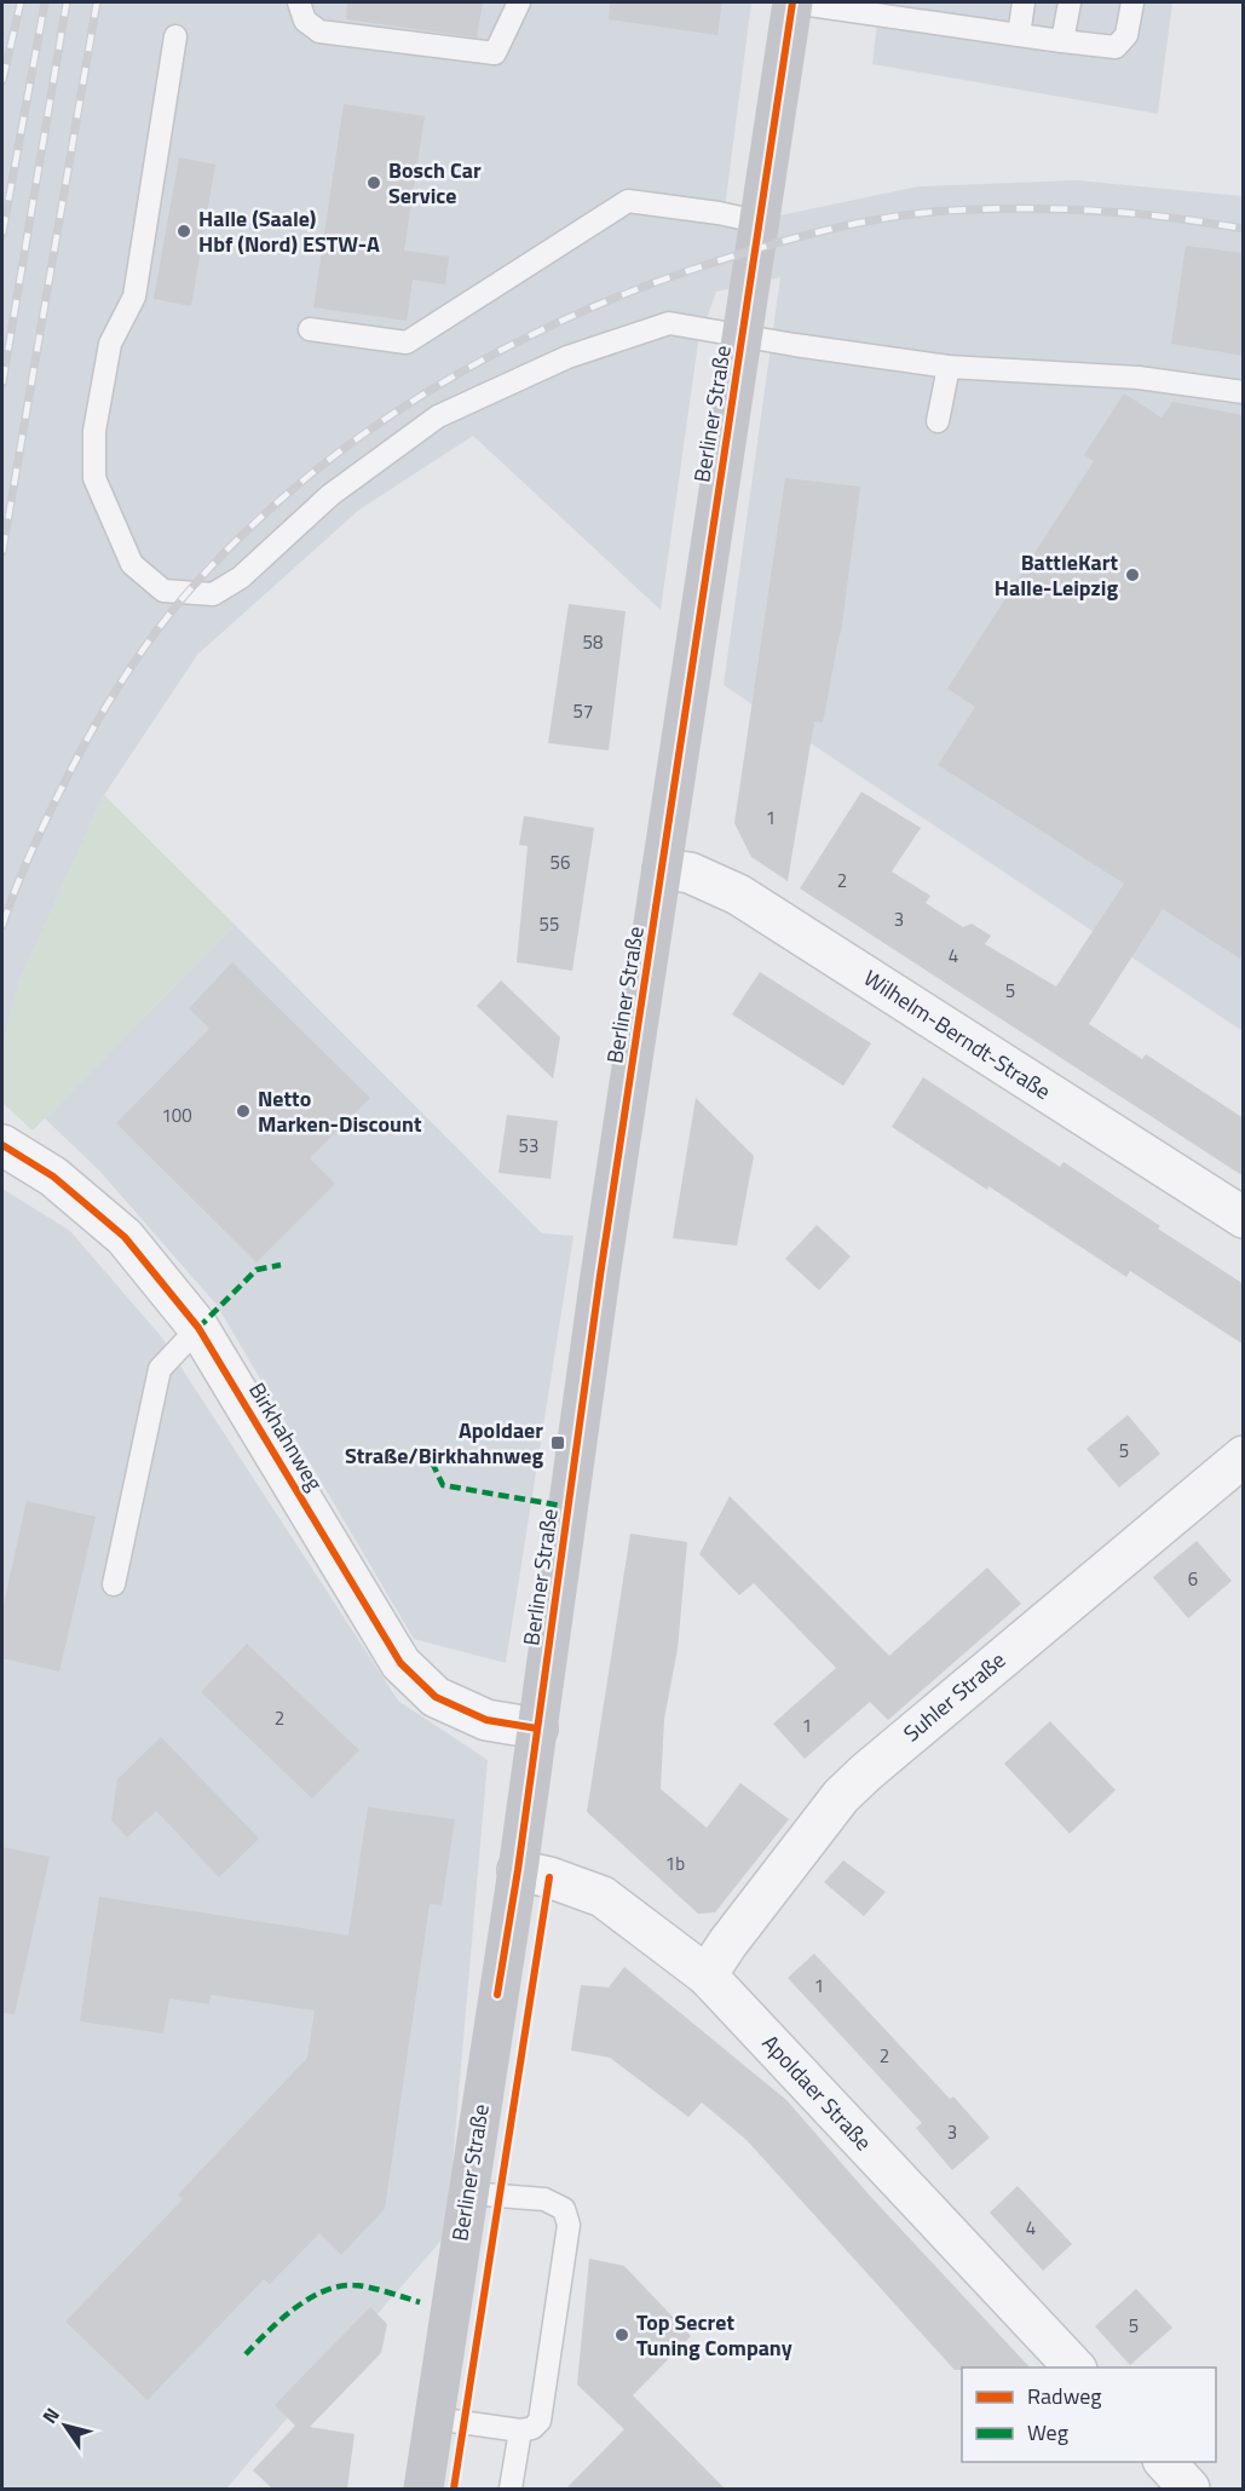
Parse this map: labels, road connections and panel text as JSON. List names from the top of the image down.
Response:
{
  "streets": {
    "street": [
      "Berliner Straße",
      "Wilhelm-Berndt-Straße",
      "Birkhahnweg",
      "Suhler Straße",
      "Apoldaer Straße"
    ]
  },
  "crossings": [
    ["Berliner Straße", "Wilhelm-Berndt-Straße"],
    ["Berliner Straße", "Birkhahnweg"],
    ["Berliner Straße", "Apoldaer Straße"],
    ["Suhler Straße", "Apoldaer Straße"]
  ],
  "places": {
    "other": [
      "Bosch Car Service",
      "Halle (Saale) Hbf (Nord) ESTW-A",
      "BattleKart Halle-Leipzig",
      "Netto Marken-Discount",
      "Top Secret Tuning Company"
    ],
    "transit": ["Apoldaer Straße/Birkhahnweg"]
  },
  "house_numbers": [
    "58",
    "57",
    "1",
    "56",
    "2",
    "3",
    "55",
    "4",
    "5",
    "100",
    "53",
    "5",
    "6",
    "2",
    "1",
    "1b",
    "1",
    "2",
    "3",
    "4",
    "5"
  ],
  "legend": ["Radweg", "Weg"],
  "north": "top left"
}
